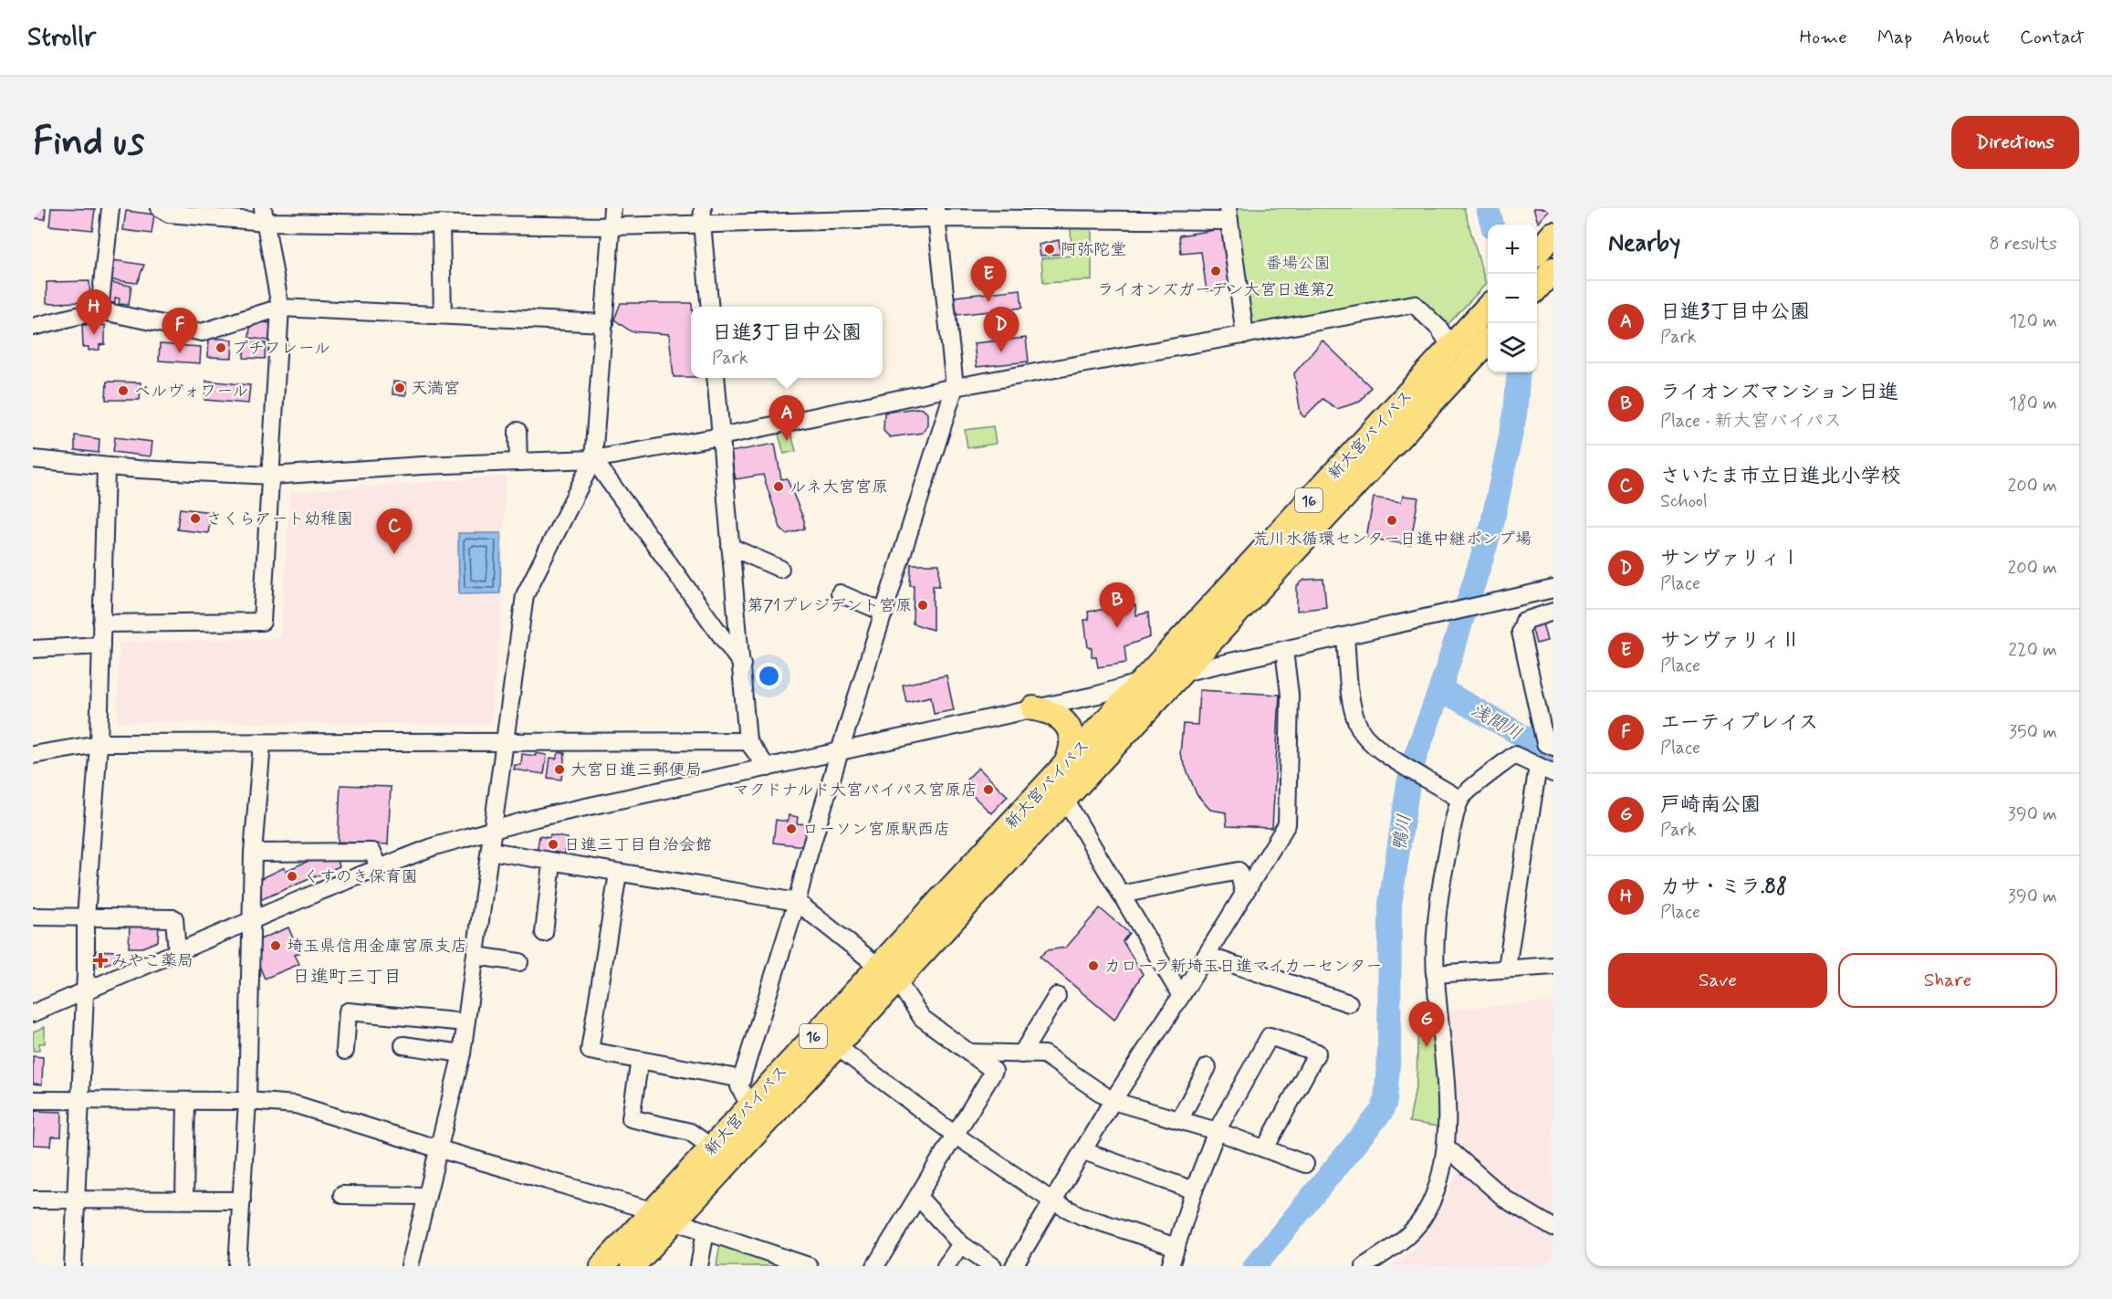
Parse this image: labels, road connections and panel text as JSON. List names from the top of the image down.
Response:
{
  "streets": {
    "highway": ["新大宮バイパス", "16"]
  },
  "districts": ["日進町三丁目"],
  "water": ["浅間川", "鴨川"],
  "parks": ["番場公園"],
  "places": {
    "other": [
      "阿弥陀堂",
      "ライオンズガーデン大宮日進第2",
      "プチフレール",
      "天満宮",
      "ベルヴォワール",
      "ルネ大宮宮原",
      "さくらアート幼稚園",
      "荒川水循環センター日進中継ポンプ場",
      "第71プレジデント宮原",
      "大宮日進三郵便局",
      "マクドナルド大宮バイパス宮原店",
      "ローソン宮原駅西店",
      "日進三丁目自治会館",
      "くすのき保育園",
      "埼玉県信用金庫宮原支店",
      "カローラ新埼玉日進マイカーセンター"
    ],
    "health": ["みやこ薬局"]
  },
  "page": {
    "header": "Strollr",
    "nav": [
      "Home",
      "Map",
      "About",
      "Contact"
    ],
    "buttons": [
      "Directions",
      ["Save", "Share"]
    ],
    "title": "Find us",
    "heading": ["Nearby", "8 results"],
    "map_buttons": ["+", "−"],
    "pins": [
      "E",
      "H",
      "D",
      "F",
      "A",
      "C",
      "B",
      "G"
    ],
    "list": [
      {
        "mark": "A",
        "name": "日進3丁目中公園",
        "note": "Park",
        "value": "120 m"
      },
      {
        "mark": "B",
        "name": "ライオンズマンション日進",
        "note": "Place · 新大宮バイパス",
        "value": "180 m"
      },
      {
        "mark": "C",
        "name": "さいたま市立日進北小学校",
        "note": "School",
        "value": "200 m"
      },
      {
        "mark": "D",
        "name": "サンヴァリィⅠ",
        "note": "Place",
        "value": "200 m"
      },
      {
        "mark": "E",
        "name": "サンヴァリィⅡ",
        "note": "Place",
        "value": "220 m"
      },
      {
        "mark": "F",
        "name": "エーティプレイス",
        "note": "Place",
        "value": "350 m"
      },
      {
        "mark": "G",
        "name": "戸崎南公園",
        "note": "Park",
        "value": "390 m"
      },
      {
        "mark": "H",
        "name": "カサ・ミラ.88",
        "note": "Place",
        "value": "390 m"
      }
    ],
    "popup": ["日進3丁目中公園", "Park"]
  }
}
